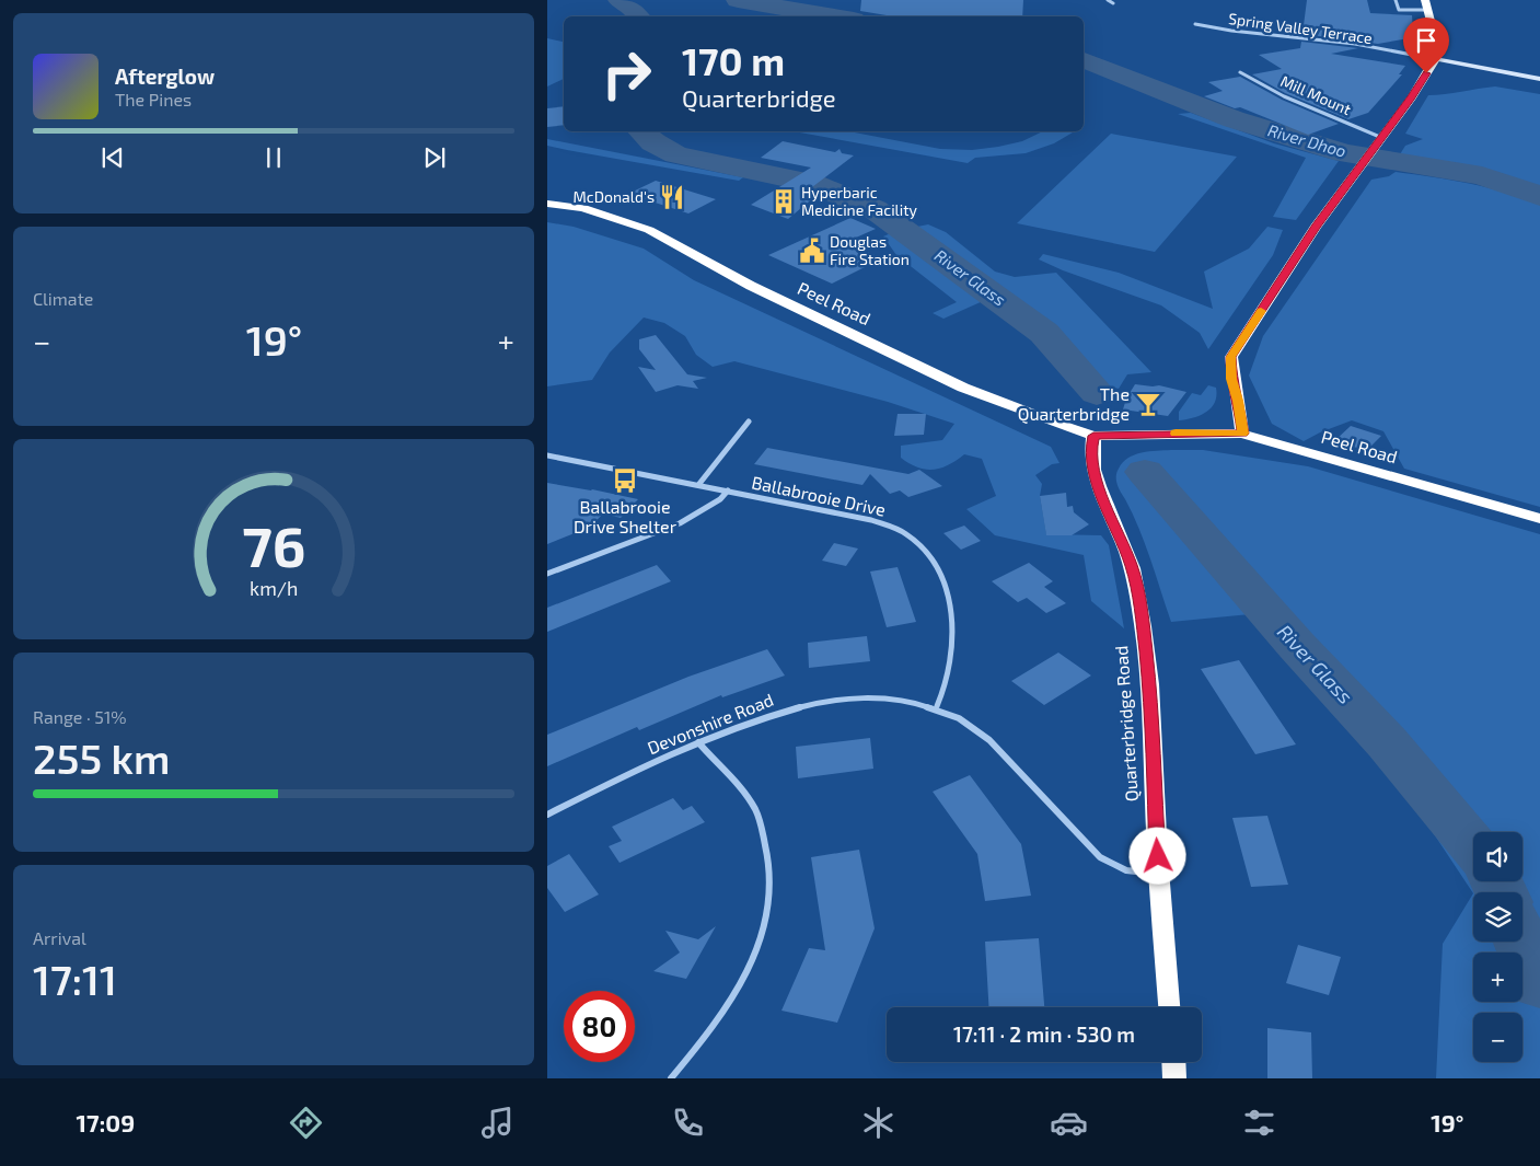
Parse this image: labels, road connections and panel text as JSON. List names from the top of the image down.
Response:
{
  "streets": {
    "highway": ["Peel Road", "Quarterbridge Road"],
    "street": [
      "Spring Valley Terrace",
      "Mill Mount",
      "Ballabrooie Drive",
      "Devonshire Road"
    ]
  },
  "crossings": [
    ["Peel Road", "Quarterbridge Road"],
    ["Ballabrooie Drive", "Devonshire Road"],
    ["Devonshire Road", "Quarterbridge Road"]
  ],
  "water": ["River Dhoo", "River Glass"],
  "places": {
    "restaurant": ["McDonald's"],
    "building": ["Hyperbaric Medicine Facility"],
    "public building": ["Douglas Fire Station"],
    "bar": ["The Quarterbridge"],
    "bus stop": ["Ballabrooie Drive Shelter"]
  },
  "page": {
    "turn": ["170 m", "Quarterbridge"],
    "song": ["Afterglow", "The Pines"],
    "tile": [
      "Climate",
      ["Range · 51%", "255 km"],
      ["Arrival", "17:11"]
    ],
    "heat": ["−", "19°", "+"],
    "map_buttons": ["+", "−"],
    "limit": "80",
    "trip": "17:11 · 2 min · 530 m",
    "tabs": ["17:09", "19°"],
    "gauge": ["76", "km/h"]
  }
}
